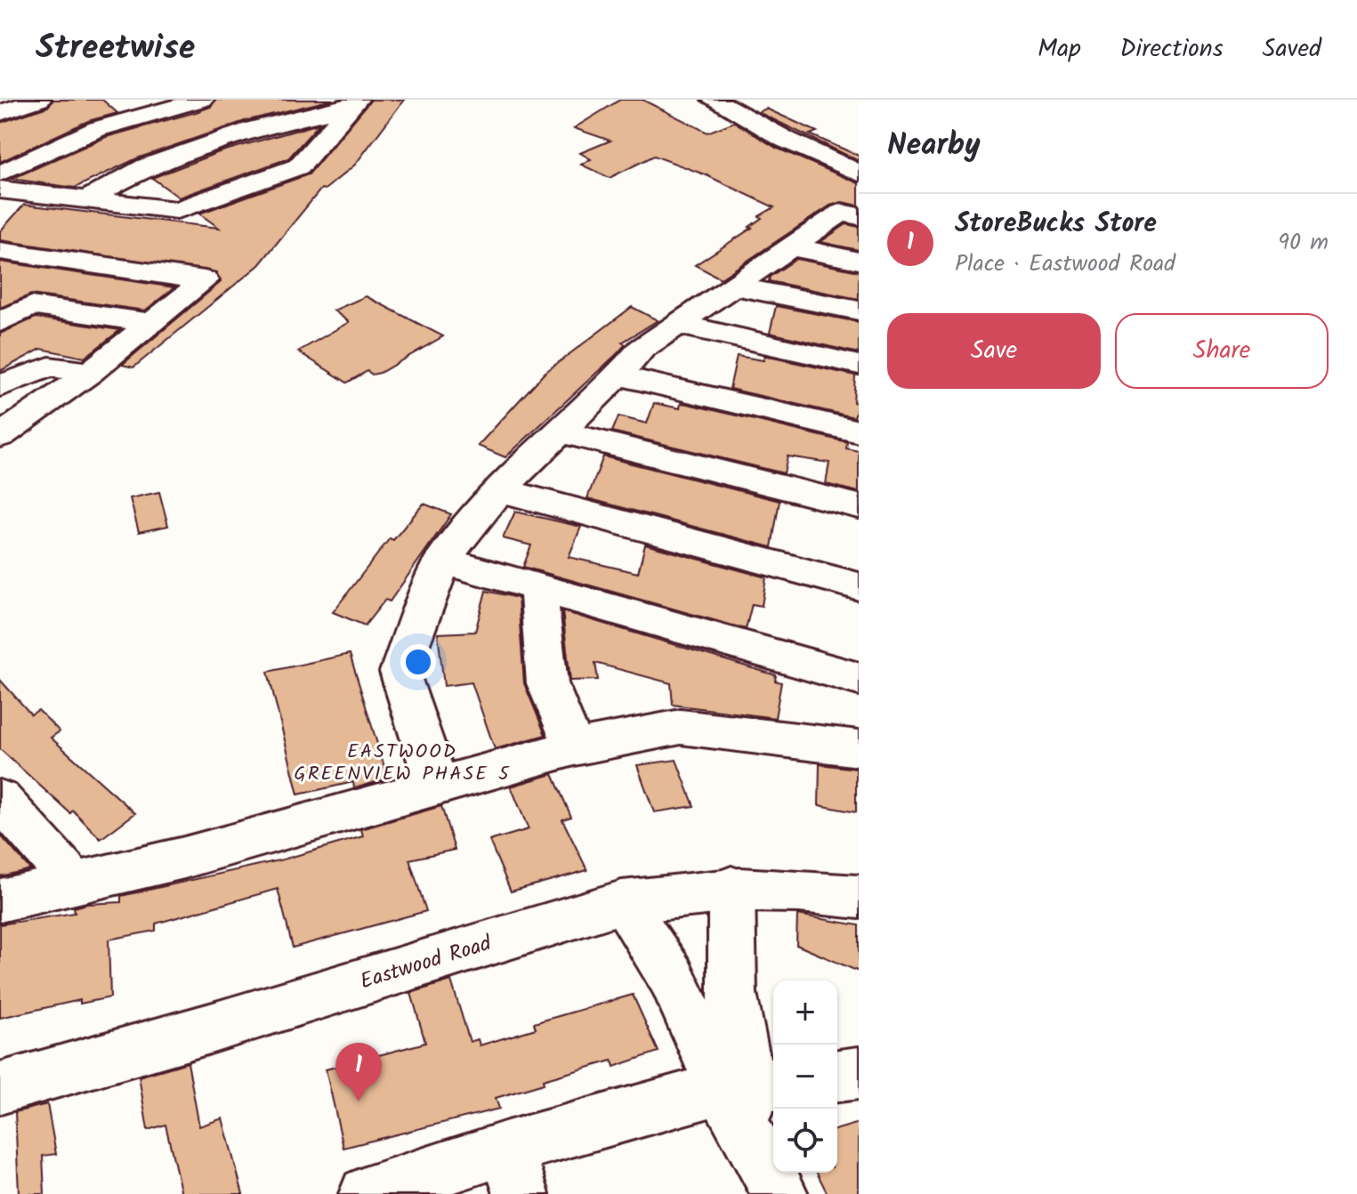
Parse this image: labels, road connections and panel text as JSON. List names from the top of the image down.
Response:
{
  "streets": {
    "street": ["Eastwood Road"]
  },
  "districts": ["EASTWOOD GREENVIEW PHASE 5"],
  "page": {
    "header": "Streetwise",
    "nav": ["Map", "Directions", "Saved"],
    "heading": "Nearby",
    "list": [
      {
        "mark": "1",
        "name": "StoreBucks Store",
        "note": "Place · Eastwood Road",
        "value": "90 m"
      }
    ],
    "buttons": ["Save", "Share"],
    "map_buttons": ["+", "−"],
    "pins": "1"
  }
}
